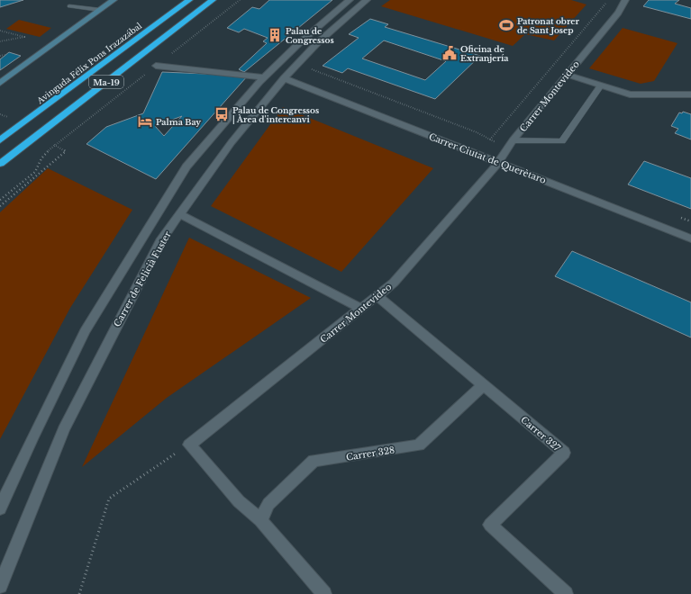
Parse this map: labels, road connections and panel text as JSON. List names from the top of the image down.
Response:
{
  "streets": {
    "highway": ["Avinguda Félix Pons Irazazábal", "Ma-19"],
    "street": [
      "Carrer Montevideo",
      "Carrer Ciutat de Querètaro",
      "Carrer de Felicià Fuster",
      "Carrer 327",
      "Carrer 328"
    ]
  },
  "crossings": [
    ["Carrer Montevideo", "Carrer Ciutat de Querètaro"],
    ["Carrer Montevideo", "Carrer 327"],
    ["Carrer Ciutat de Querètaro", "Carrer de Felicià Fuster"],
    ["Carrer 327", "Carrer 328"]
  ],
  "places": {
    "sports": ["Patronat obrer de Sant Josep"],
    "building": ["Palau de Congressos"],
    "public building": ["Oficina de Extranjería"],
    "bus stop": ["Palau de Congressos | Àrea d'intercanvi"],
    "hotel": ["Palma Bay"]
  }
}
